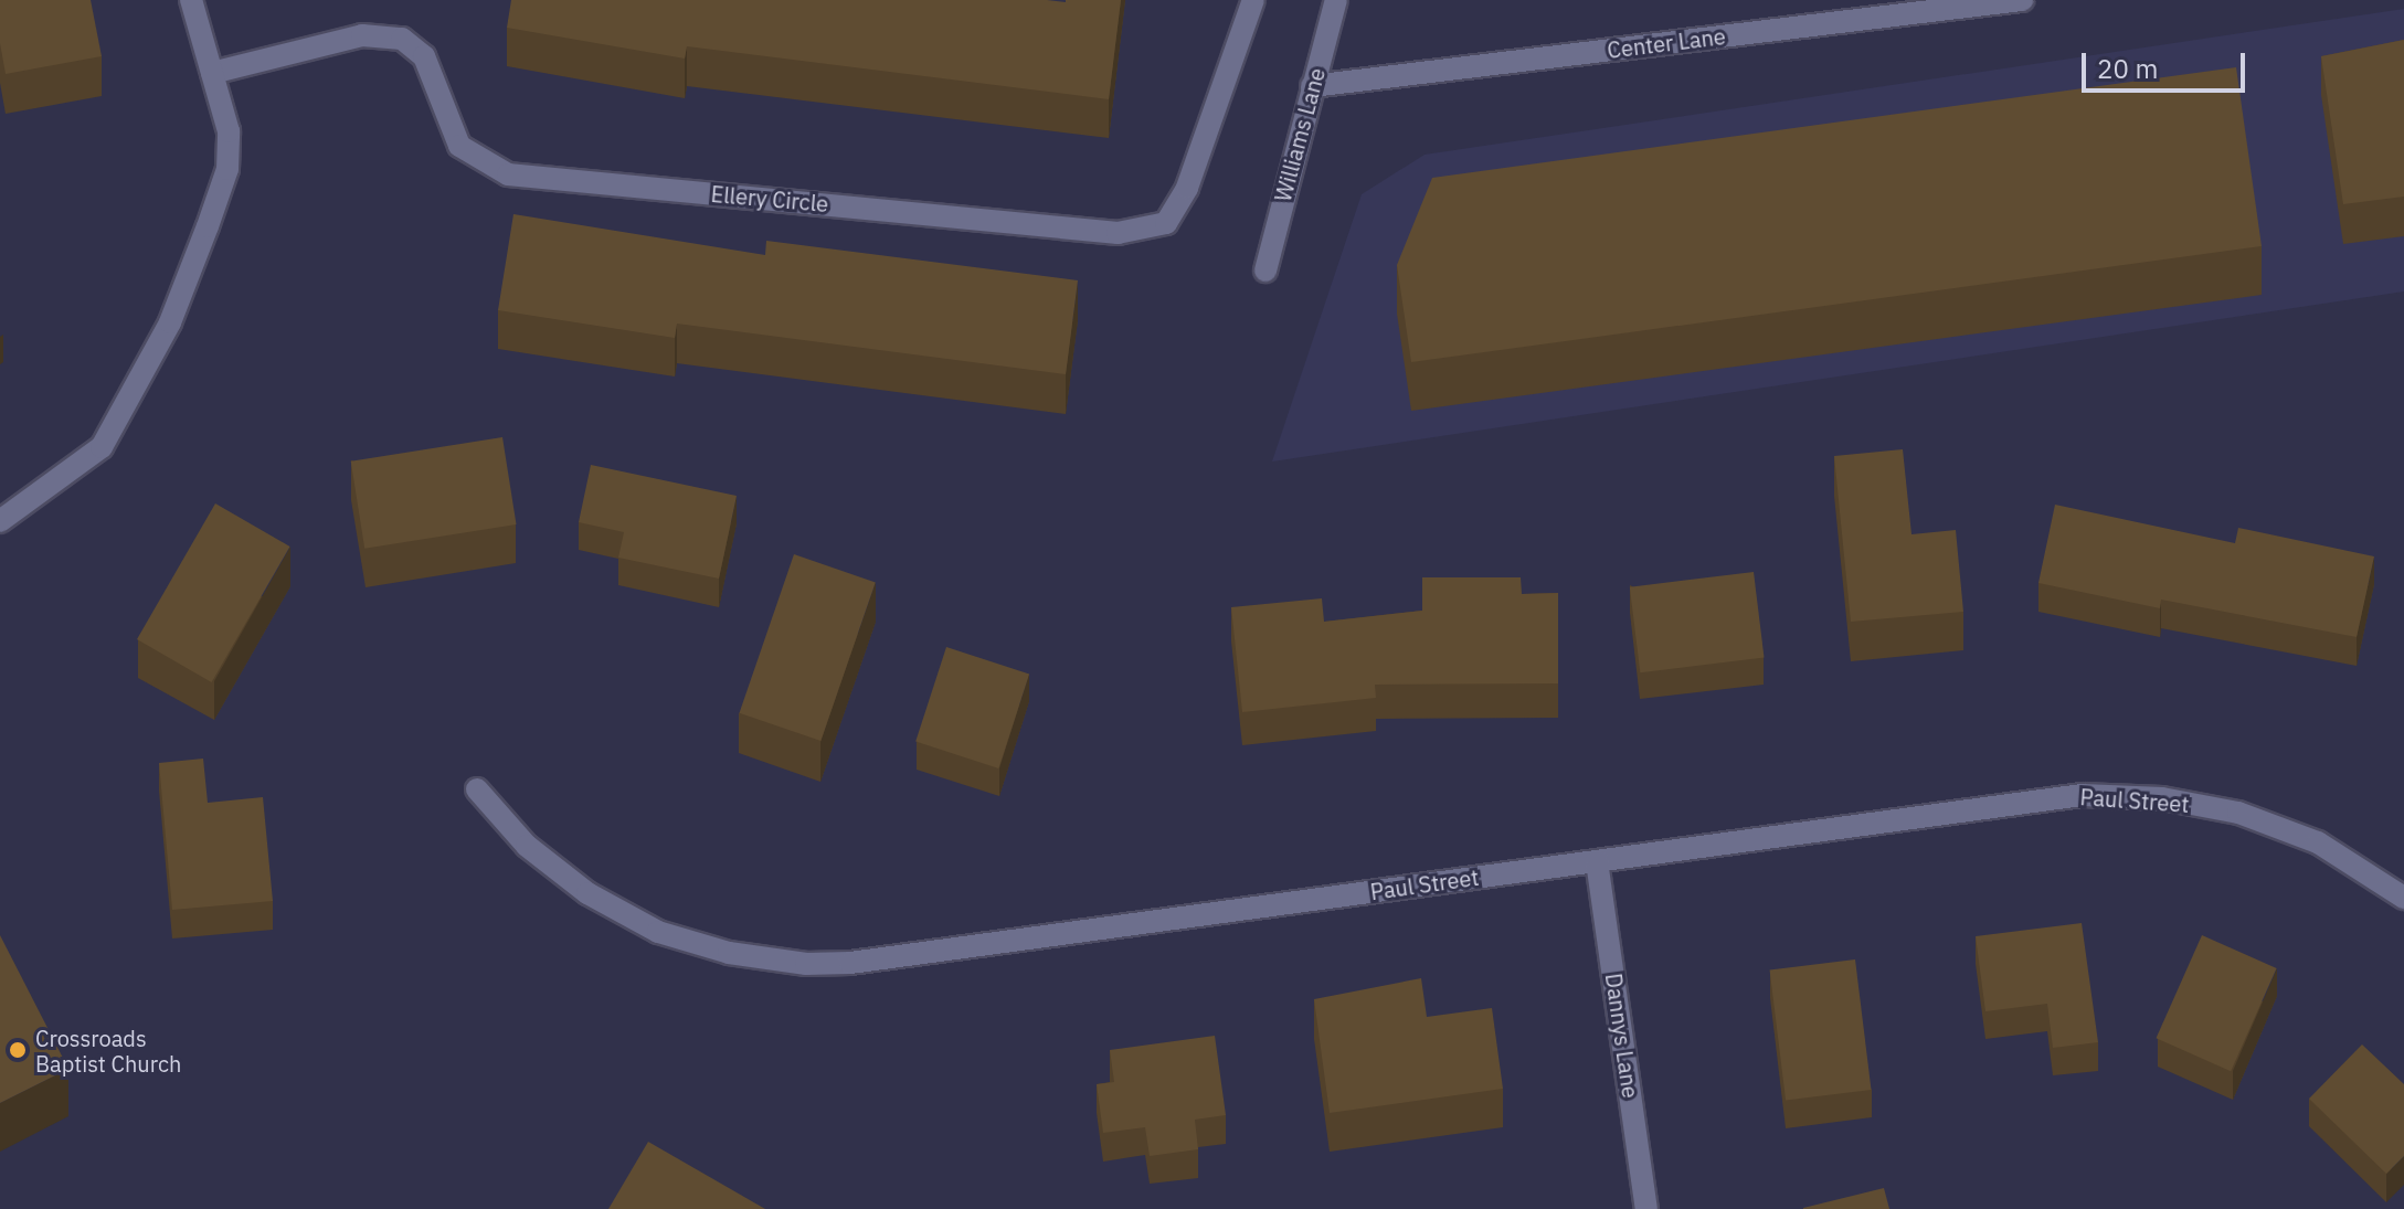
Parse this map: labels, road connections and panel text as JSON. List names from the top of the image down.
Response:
{
  "streets": {
    "street": [
      "Center Lane",
      "Williams Lane",
      "Ellery Circle",
      "Paul Street",
      "Dannys Lane"
    ]
  },
  "crossings": [
    ["Center Lane", "Williams Lane"],
    ["Paul Street", "Dannys Lane"]
  ],
  "places": ["Crossroads Baptist Church"],
  "scale_bar": "20 m"
}
